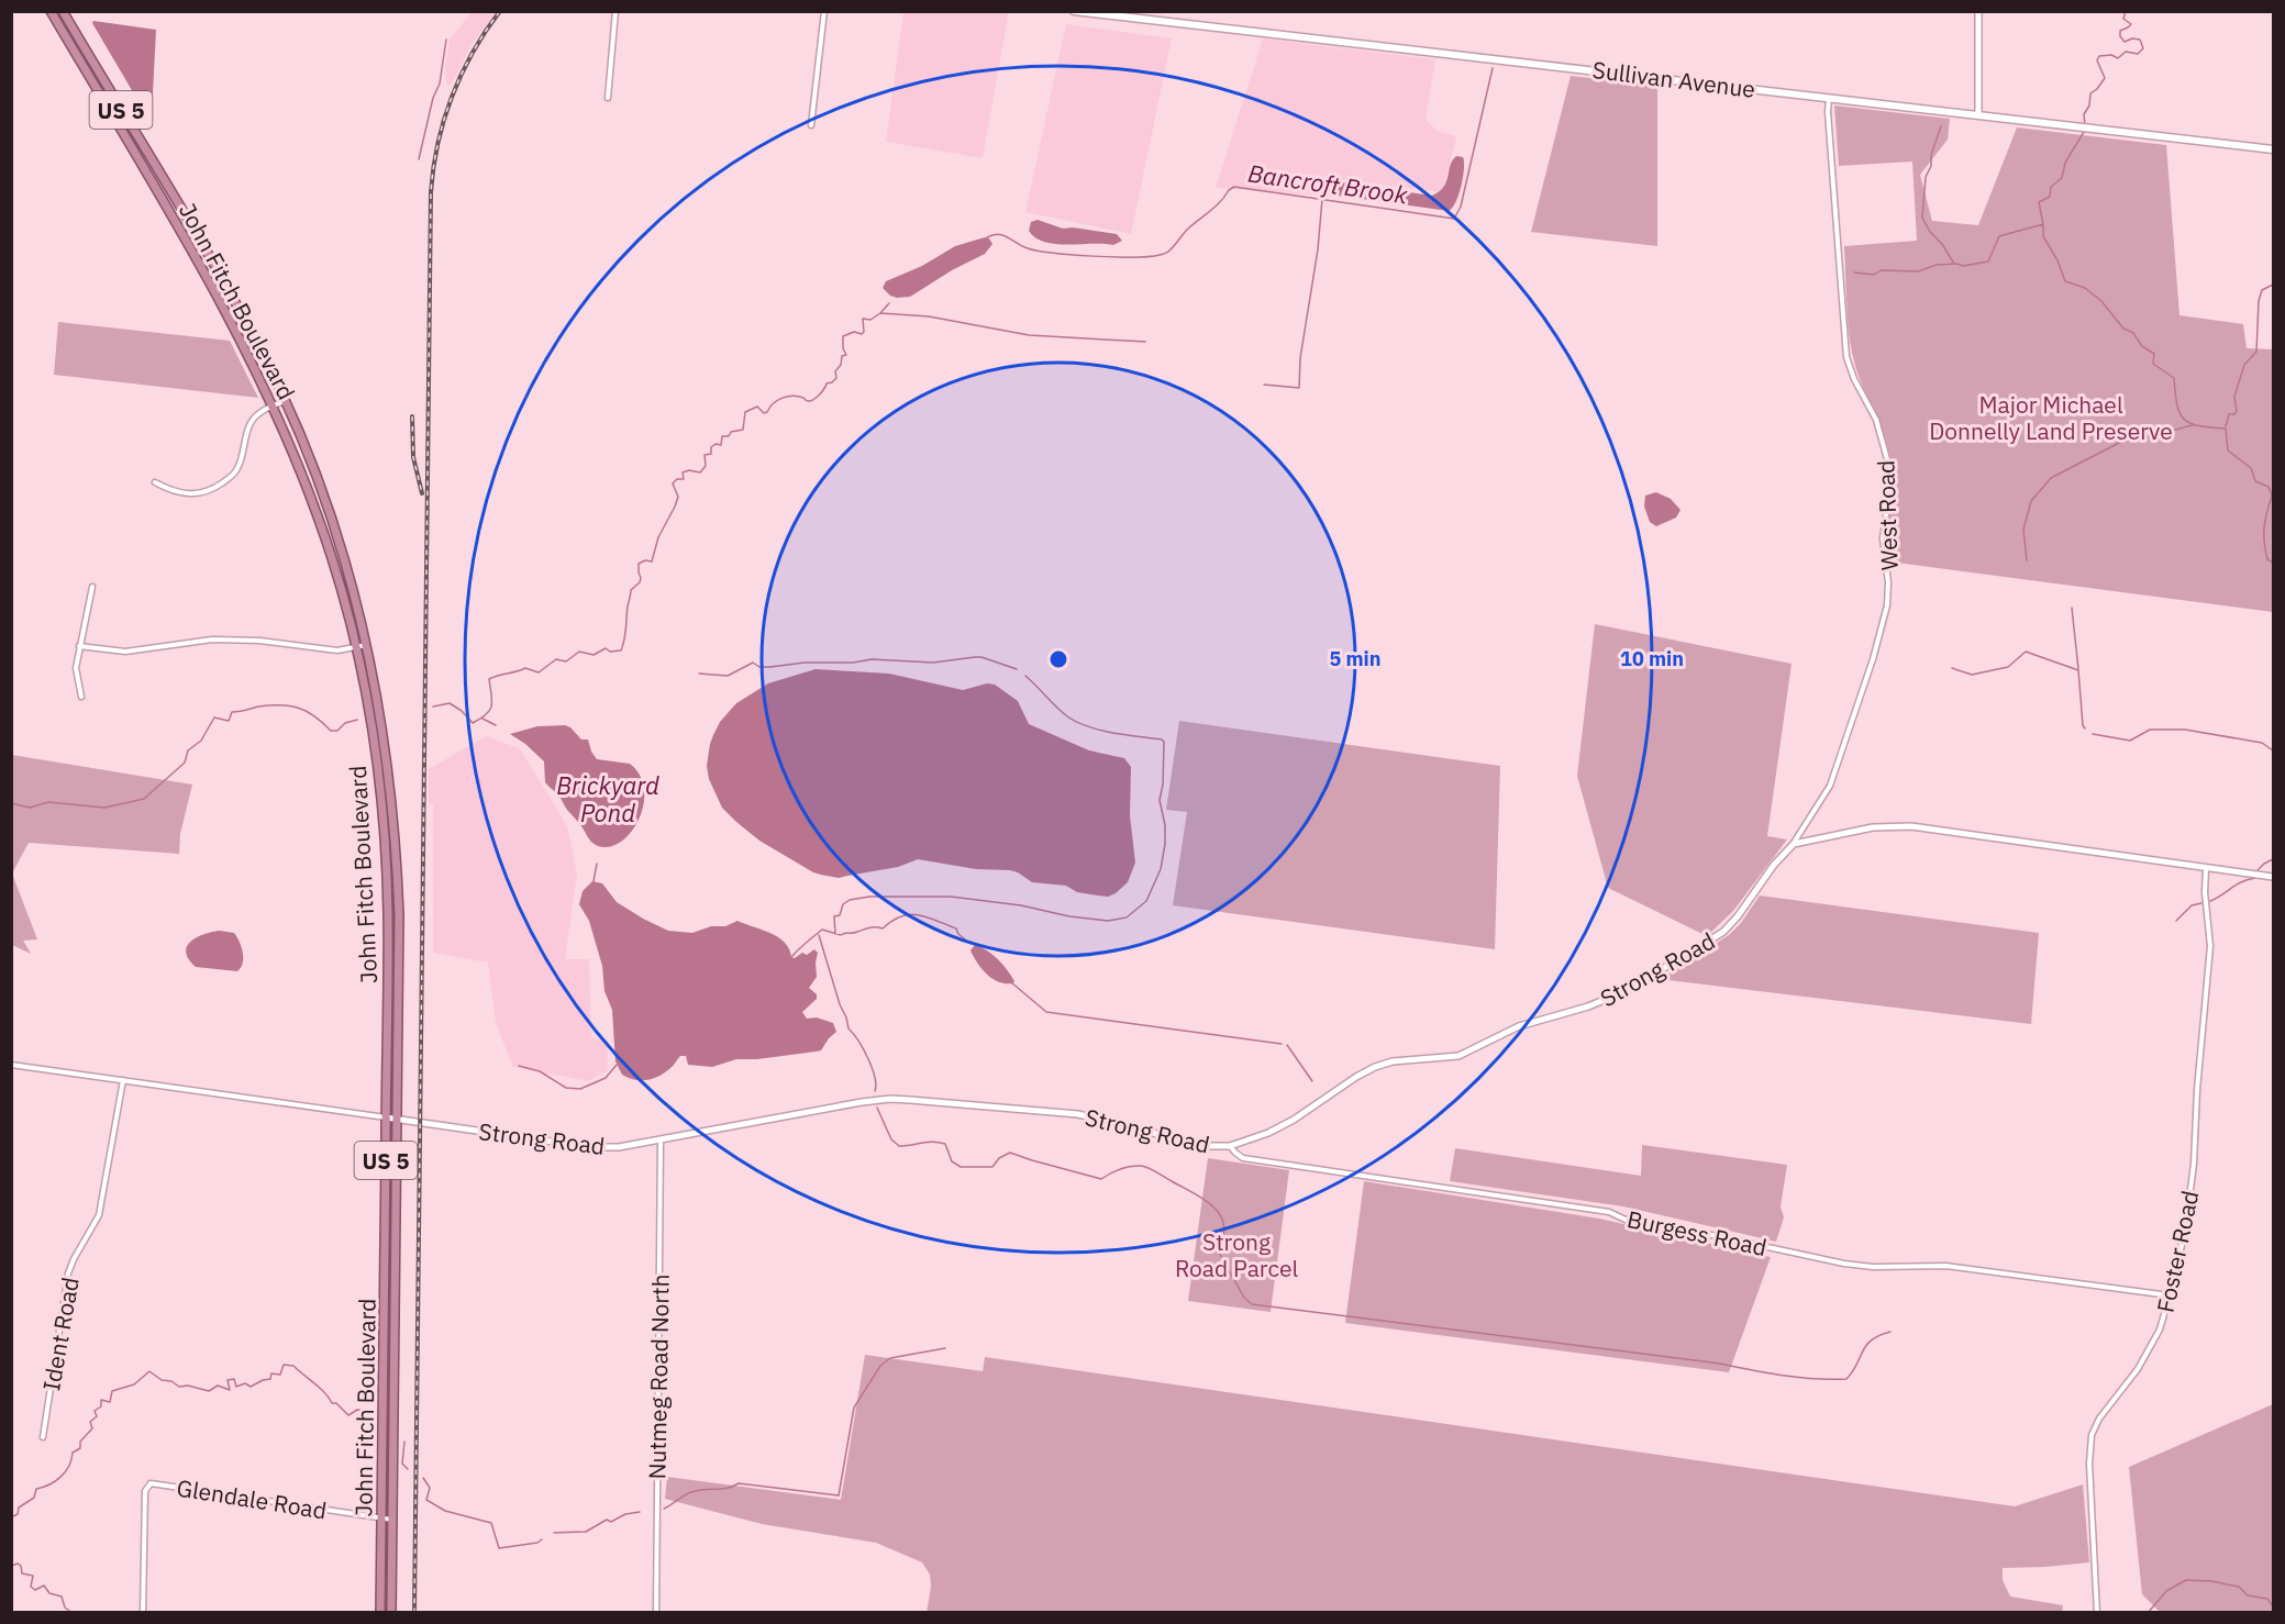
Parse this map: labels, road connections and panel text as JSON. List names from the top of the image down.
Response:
{
  "streets": {
    "highway": ["US 5", "John Fitch Boulevard"],
    "main road": ["Sullivan Avenue"],
    "street": [
      "West Road",
      "Strong Road",
      "Burgess Road",
      "Foster Road",
      "Ident Road",
      "Nutmeg Road North",
      "Glendale Road"
    ]
  },
  "crossings": [
    ["Sullivan Avenue", "West Road"],
    ["John Fitch Boulevard", "Strong Road"],
    ["John Fitch Boulevard", "Glendale Road"],
    ["West Road", "Strong Road"],
    ["Strong Road", "Burgess Road"],
    ["Strong Road", "Ident Road"],
    ["Strong Road", "Nutmeg Road North"],
    ["Burgess Road", "Foster Road"]
  ],
  "water": ["Bancroft Brook", "Brickyard Pond"],
  "parks": ["Major Michael Donnelly Land Preserve", "Strong Road Parcel"],
  "rings": ["5 min", "10 min"]
}
